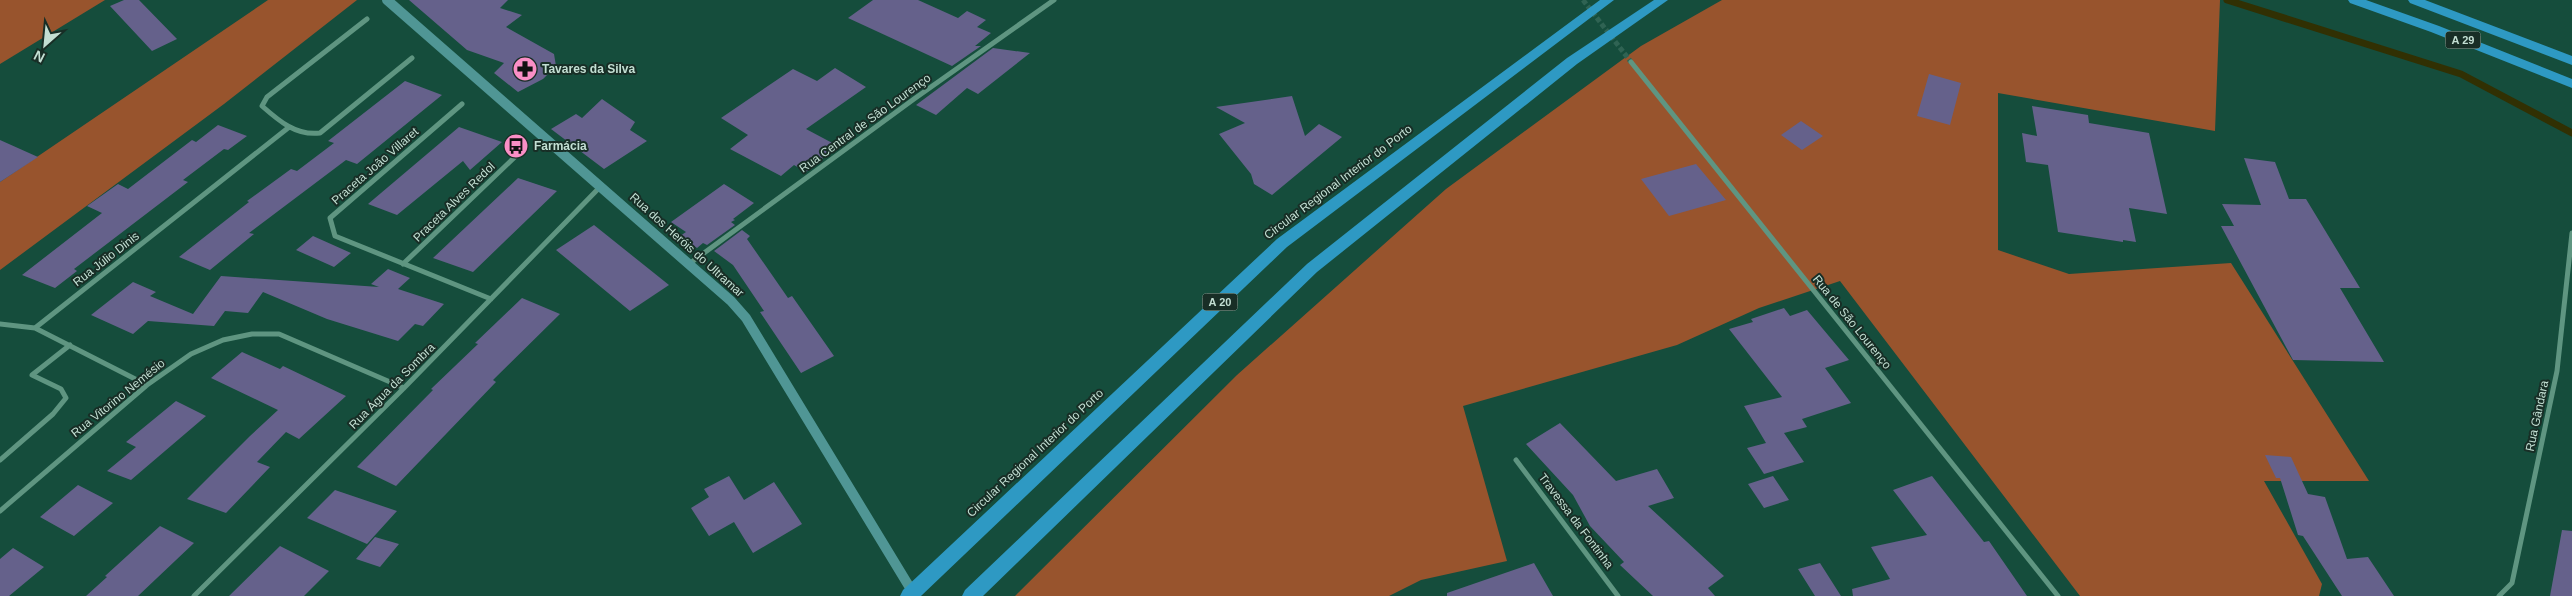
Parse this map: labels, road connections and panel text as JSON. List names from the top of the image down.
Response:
{
  "streets": {
    "highway": ["A 29", "Circular Regional Interior do Porto", "A 20"],
    "street": [
      "Rua Central de São Lourenço",
      "Praceta João Villaret",
      "Praceta Alves Redol",
      "Rua dos Heróis do Ultramar",
      "Rua Júlio Dinis",
      "Rua de São Lourenço",
      "Rua Água da Sombra",
      "Rua Vitorino Nemésio",
      "Rua Gândara",
      "Travessa da Fontinha"
    ]
  },
  "crossings": [
    ["Rua Central de São Lourenço", "Rua dos Heróis do Ultramar"],
    ["Praceta João Villaret", "Praceta Alves Redol"],
    ["Praceta João Villaret", "Rua Água da Sombra"],
    ["Rua dos Heróis do Ultramar", "Rua Água da Sombra"],
    ["Rua Água da Sombra", "Rua Vitorino Nemésio"]
  ],
  "places": {
    "pharmacy": ["Tavares da Silva"],
    "bus stop": ["Farmácia"]
  },
  "north": "bottom left"
}
